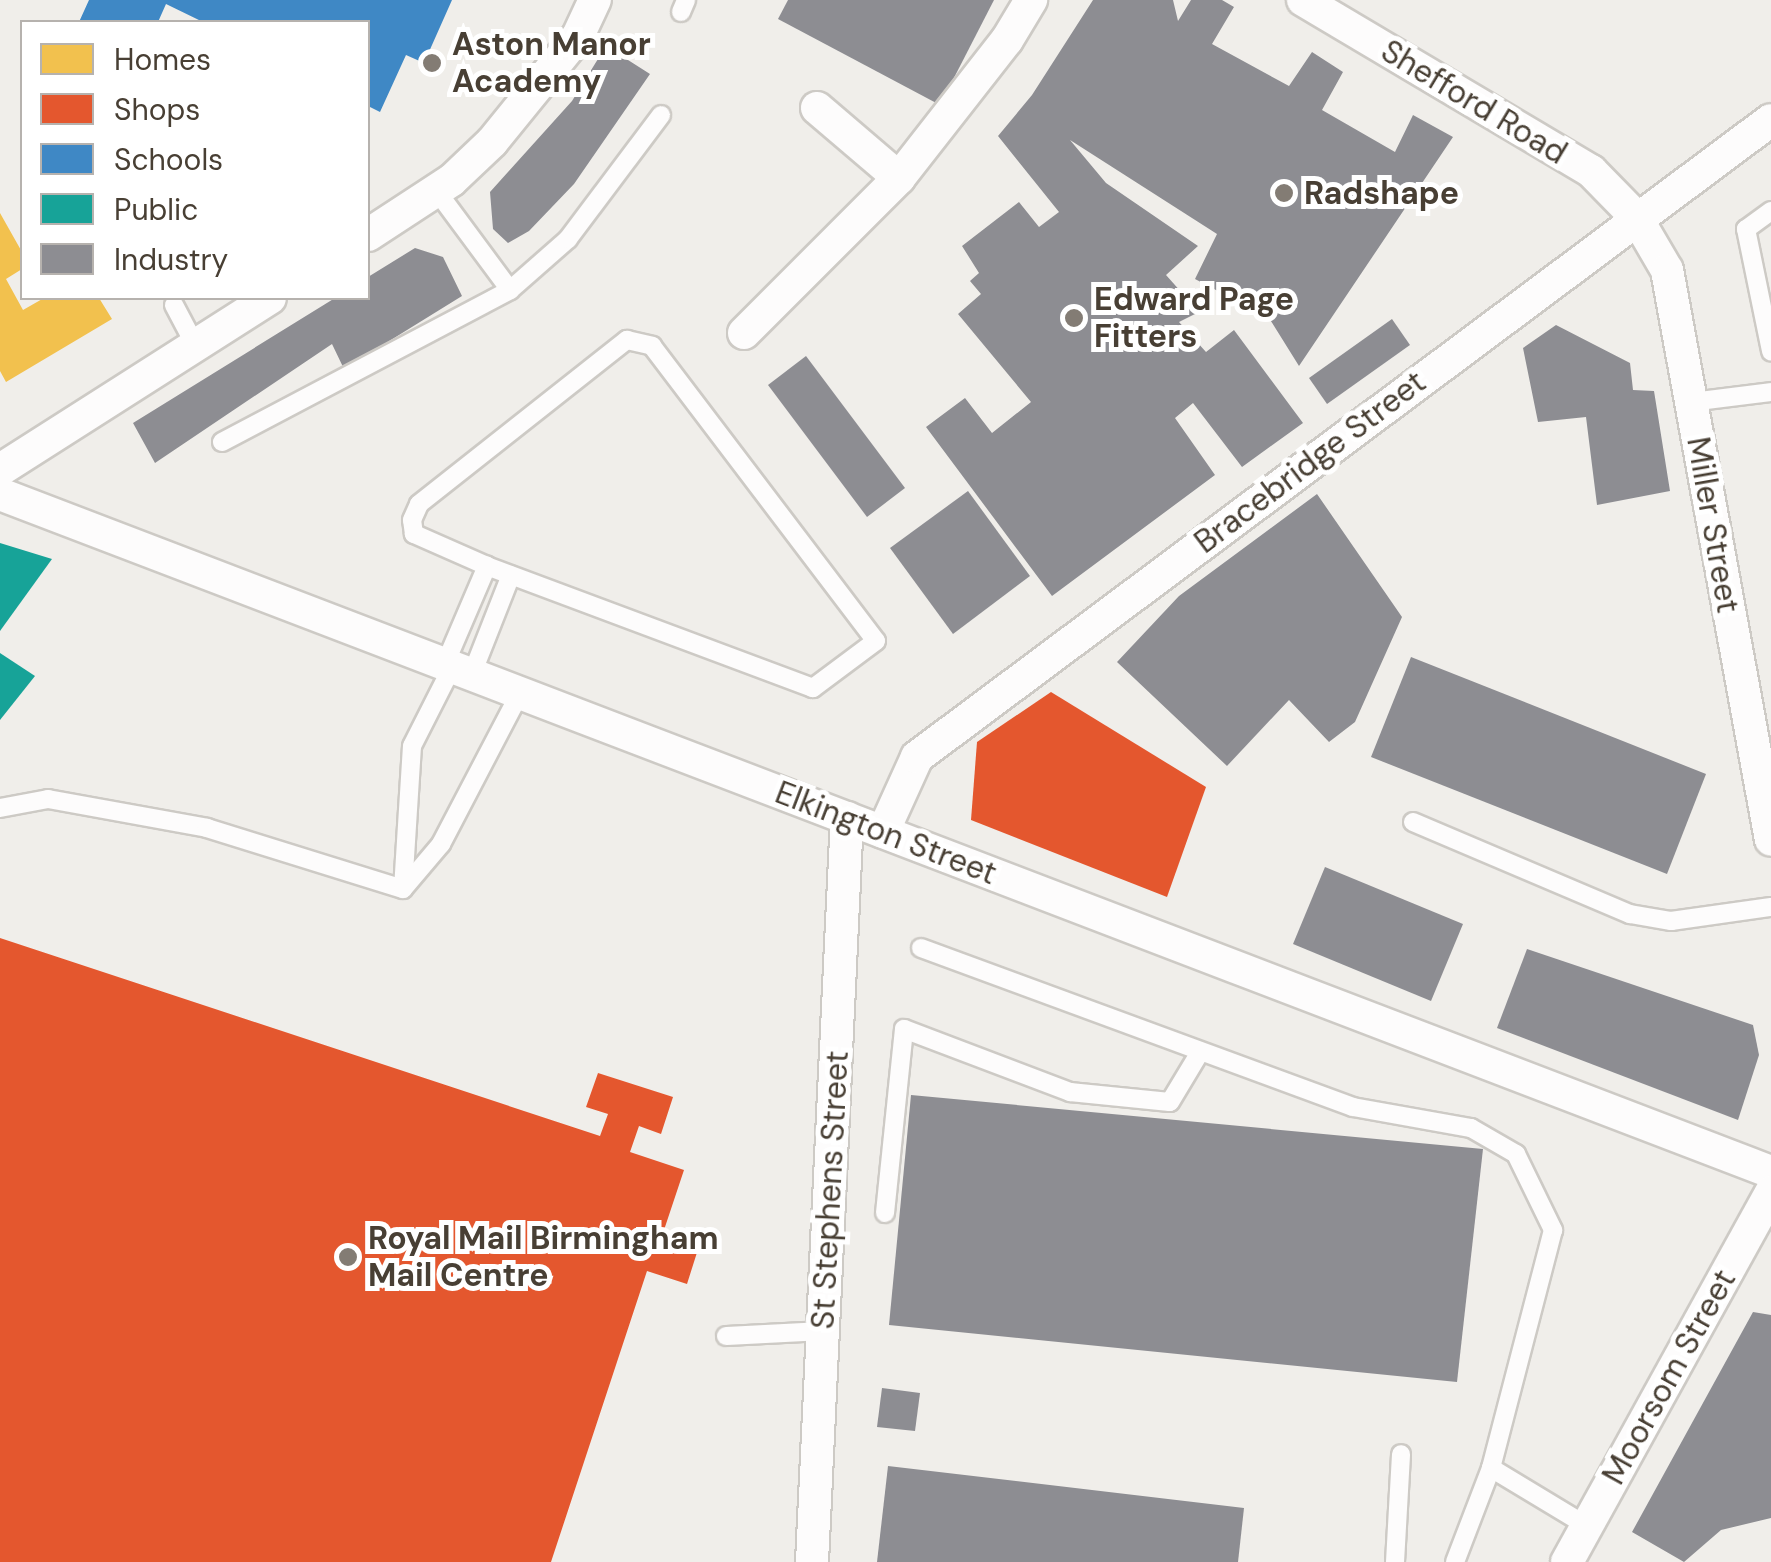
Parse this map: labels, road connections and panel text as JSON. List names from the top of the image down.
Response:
{
  "streets": {
    "street": [
      "Shefford Road",
      "Bracebridge Street",
      "Miller Street",
      "Elkington Street",
      "St Stephens Street",
      "Moorsom Street"
    ]
  },
  "crossings": [
    ["Shefford Road", "Bracebridge Street"],
    ["Shefford Road", "Miller Street"],
    ["Bracebridge Street", "Miller Street"],
    ["Bracebridge Street", "Elkington Street"],
    ["Elkington Street", "St Stephens Street"]
  ],
  "places": [
    "Aston Manor Academy",
    "Radshape",
    "Edward Page Fitters",
    "Royal Mail Birmingham Mail Centre"
  ],
  "legend": [
    "Homes",
    "Shops",
    "Schools",
    "Public",
    "Industry"
  ]
}
